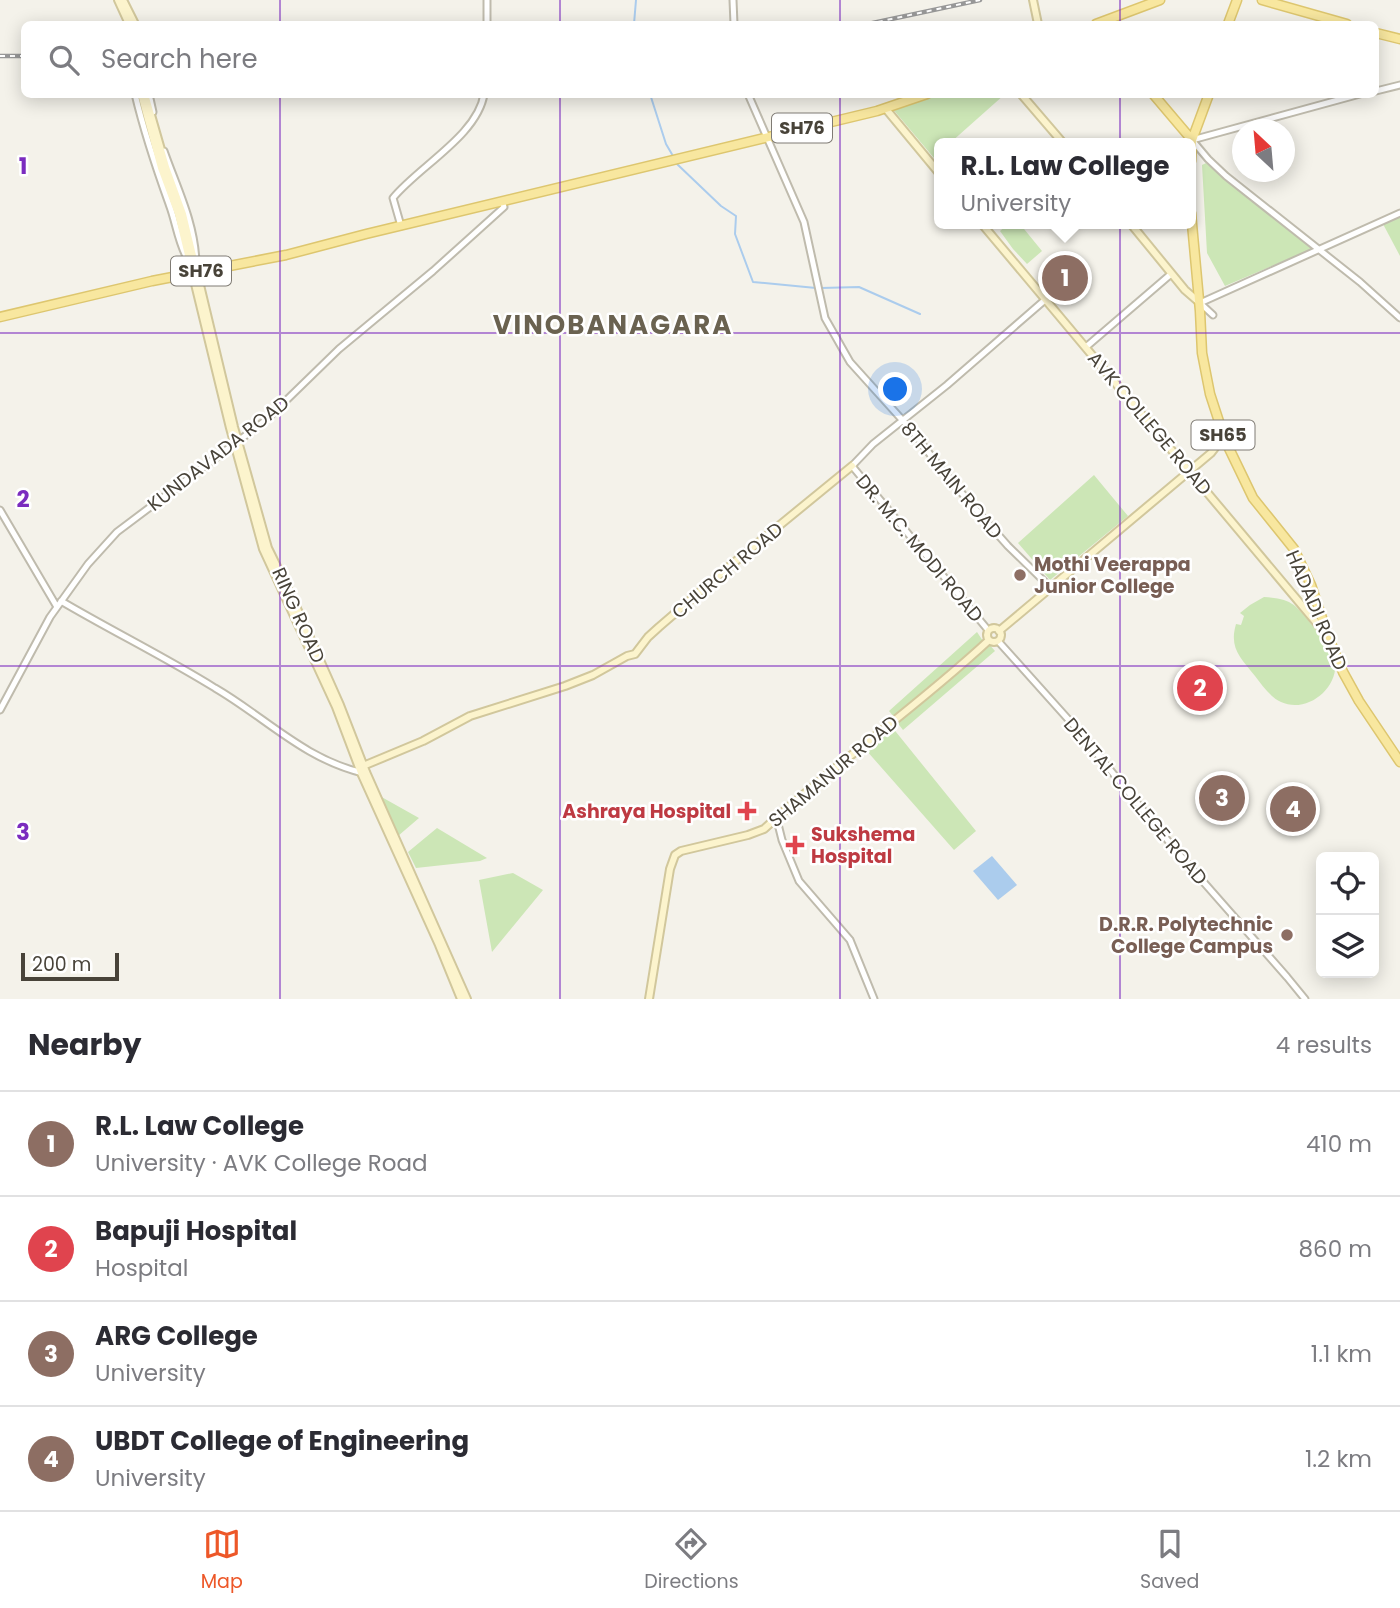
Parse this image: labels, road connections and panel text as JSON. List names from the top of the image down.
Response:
{
  "streets": {
    "main road": [
      "SH76",
      "AVK COLLEGE ROAD",
      "SH65",
      "CHURCH ROAD",
      "HADADI ROAD",
      "RING ROAD",
      "SHAMANUR ROAD"
    ],
    "street": [
      "KUNDAVADA ROAD",
      "8TH MAIN ROAD",
      "DR. M.C. MODI ROAD",
      "DENTAL COLLEGE ROAD"
    ]
  },
  "crossings": [
    ["SH76", "KUNDAVADA ROAD"],
    ["SH76", "8TH MAIN ROAD"],
    ["SH76", "RING ROAD"],
    ["AVK COLLEGE ROAD", "CHURCH ROAD"],
    ["AVK COLLEGE ROAD", "HADADI ROAD"],
    ["KUNDAVADA ROAD", "RING ROAD"],
    ["8TH MAIN ROAD", "CHURCH ROAD"],
    ["DR. M.C. MODI ROAD", "CHURCH ROAD"],
    ["DR. M.C. MODI ROAD", "SHAMANUR ROAD"],
    ["DR. M.C. MODI ROAD", "DENTAL COLLEGE ROAD"],
    ["CHURCH ROAD", "RING ROAD"],
    ["SHAMANUR ROAD", "DENTAL COLLEGE ROAD"]
  ],
  "districts": ["VINOBANAGARA"],
  "places": {
    "other": ["Mothi Veerappa Junior College", "D.R.R. Polytechnic College Campus"],
    "health": ["Ashraya Hospital", "Sukshema Hospital"]
  },
  "scale_bar": "200 m",
  "north": "top left",
  "page": {
    "search": "Search here",
    "popup": ["R.L. Law College", "University"],
    "pins": [
      "1",
      "2",
      "3",
      "4"
    ],
    "scale": "200 m",
    "heading": ["Nearby", "4 results"],
    "list": [
      {
        "mark": "1",
        "name": "R.L. Law College",
        "note": "University · AVK College Road",
        "value": "410 m"
      },
      {
        "mark": "2",
        "name": "Bapuji Hospital",
        "note": "Hospital",
        "value": "860 m"
      },
      {
        "mark": "3",
        "name": "ARG College",
        "note": "University",
        "value": "1.1 km"
      },
      {
        "mark": "4",
        "name": "UBDT College of Engineering",
        "note": "University",
        "value": "1.2 km"
      }
    ],
    "nav": ["Map", "Directions", "Saved"]
  },
  "grid": {
    "rows": ["1", "2", "3"]
  }
}
